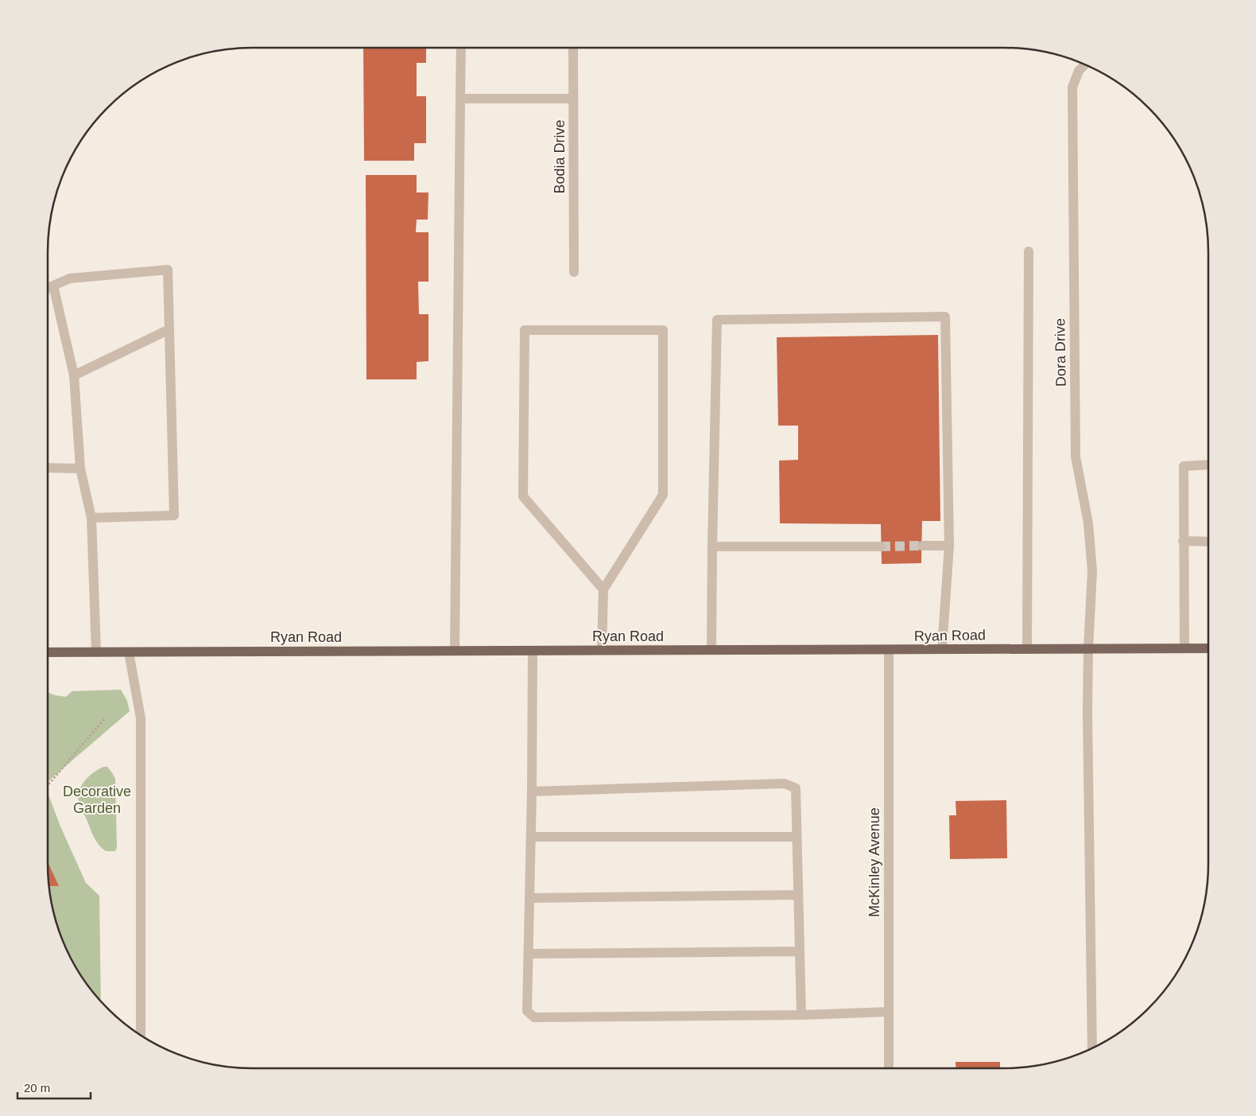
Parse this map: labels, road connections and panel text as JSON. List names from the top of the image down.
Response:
{
  "streets": {
    "main road": ["Ryan Road"],
    "street": ["Bodia Drive", "Dora Drive", "McKinley Avenue"]
  },
  "crossings": [
    ["Dora Drive", "Ryan Road"],
    ["Ryan Road", "McKinley Avenue"]
  ],
  "parks": ["Decorative Garden"],
  "scale_bar": "20 m"
}
